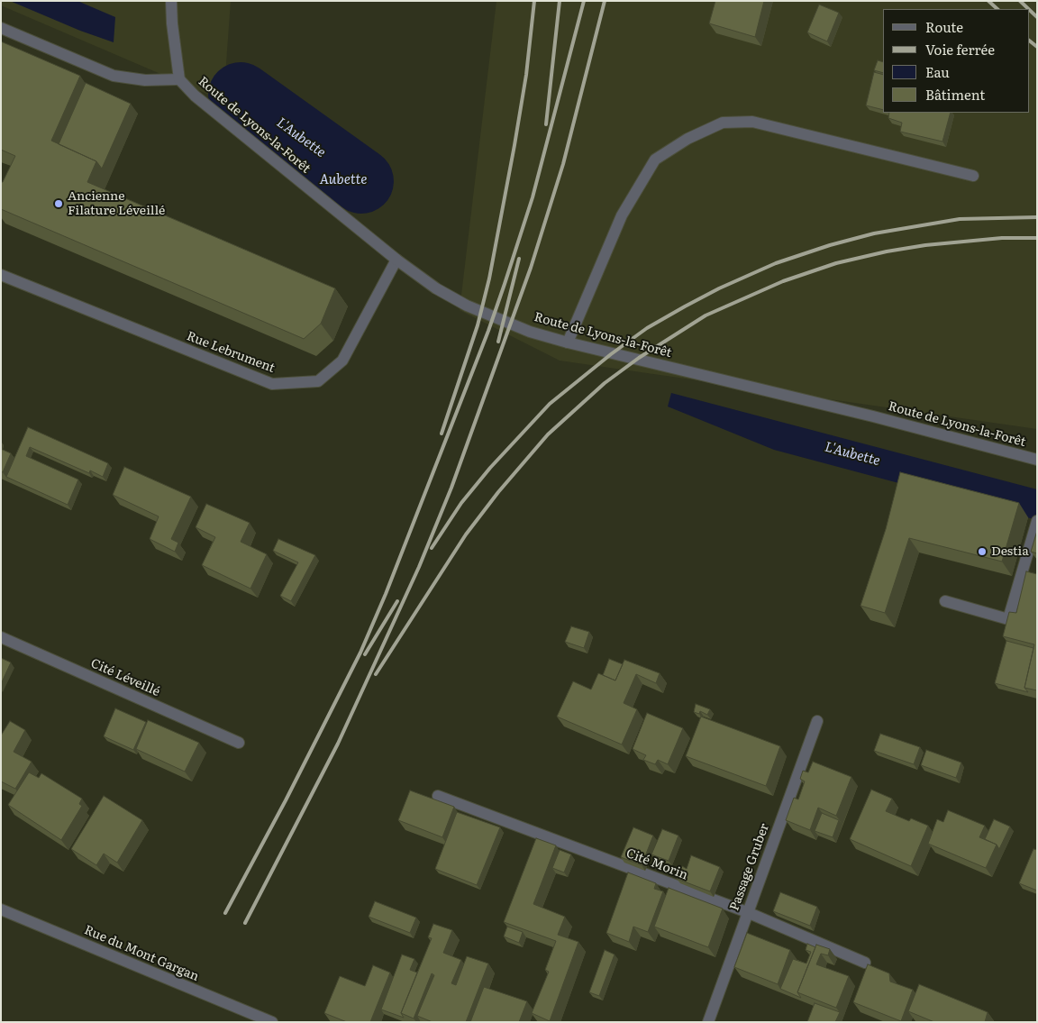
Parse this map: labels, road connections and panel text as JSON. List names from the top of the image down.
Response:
{
  "streets": {
    "street": [
      "Route de Lyons-la-Forêt",
      "Rue Lebrument",
      "Cité Léveillé",
      "Cité Morin",
      "Passage Gruber",
      "Rue du Mont Gargan"
    ]
  },
  "crossings": [
    ["Route de Lyons-la-Forêt", "Rue Lebrument"],
    ["Cité Morin", "Passage Gruber"]
  ],
  "water": ["L'Aubette", "Aubette"],
  "places": ["Ancienne Filature Léveillé", "Destia"],
  "legend": [
    "Route",
    "Voie ferrée",
    "Eau",
    "Bâtiment"
  ]
}
